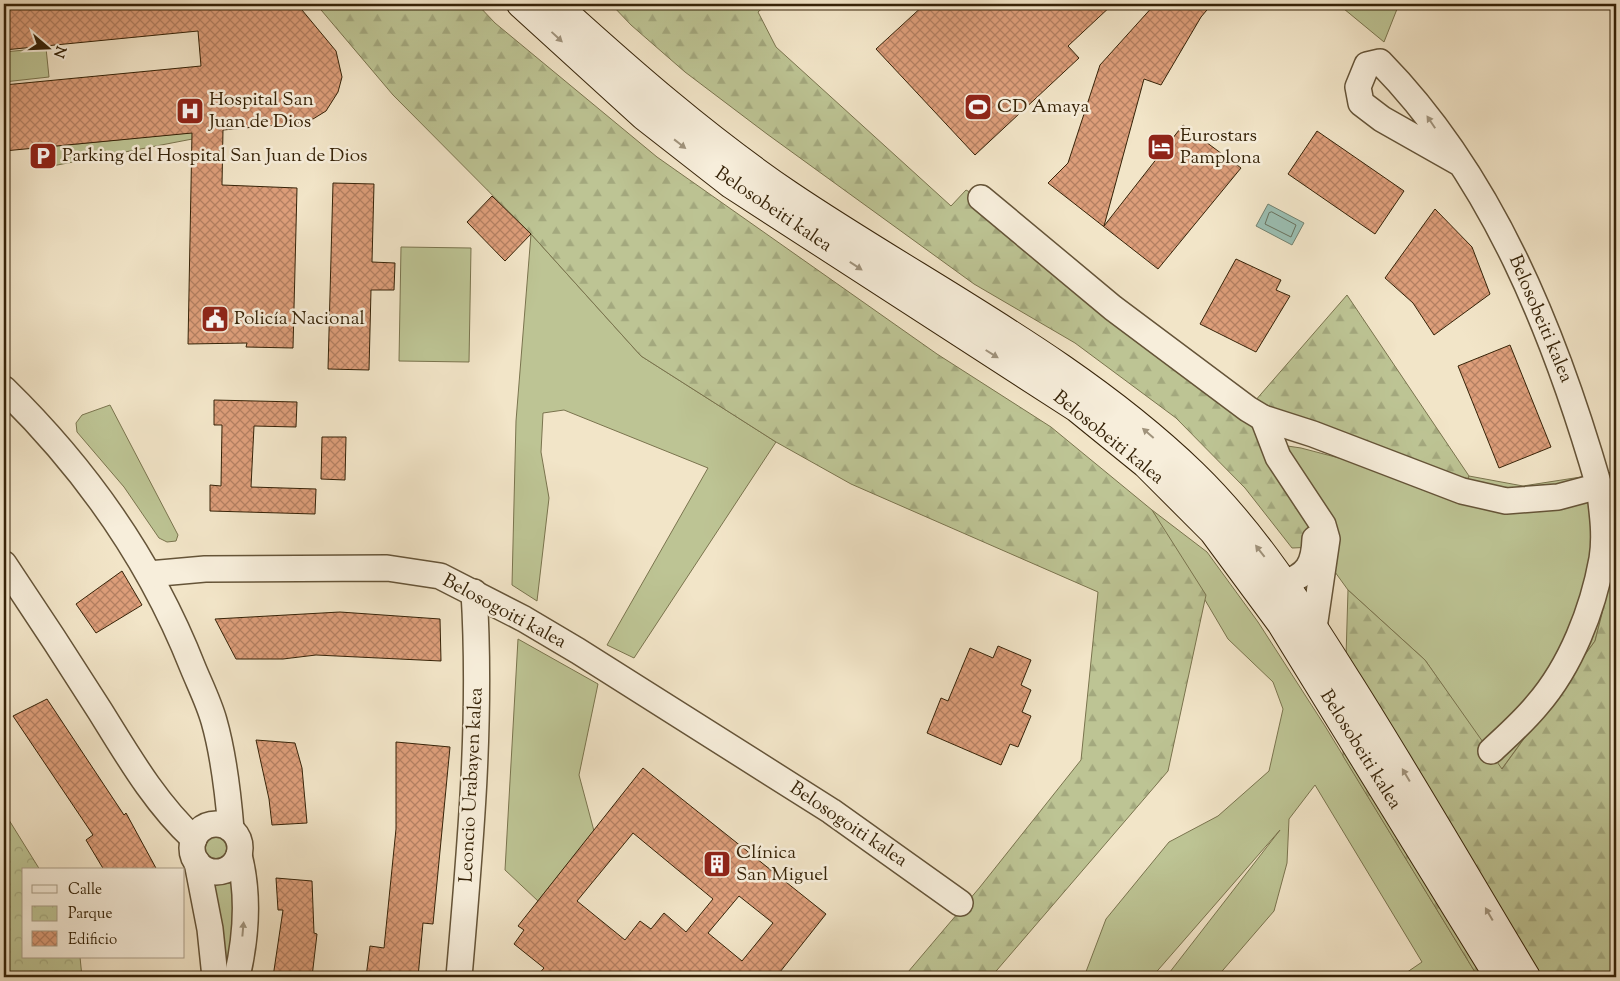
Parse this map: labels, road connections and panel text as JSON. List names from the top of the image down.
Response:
{
  "streets": {
    "main road": ["Belosobeiti kalea"],
    "street": ["Belosogoiti kalea", "Leoncio Urabayen kalea"]
  },
  "crossings": [
    ["Belosogoiti kalea", "Leoncio Urabayen kalea"]
  ],
  "places": {
    "sports": ["CD Amaya"],
    "hospital": ["Hospital San Juan de Dios"],
    "hotel": ["Eurostars Pamplona"],
    "parking": ["Parking del Hospital San Juan de Dios"],
    "public building": ["Policía Nacional"],
    "building": ["Clínica San Miguel"]
  },
  "legend": ["Calle", "Parque", "Edificio"],
  "north": "right"
}
